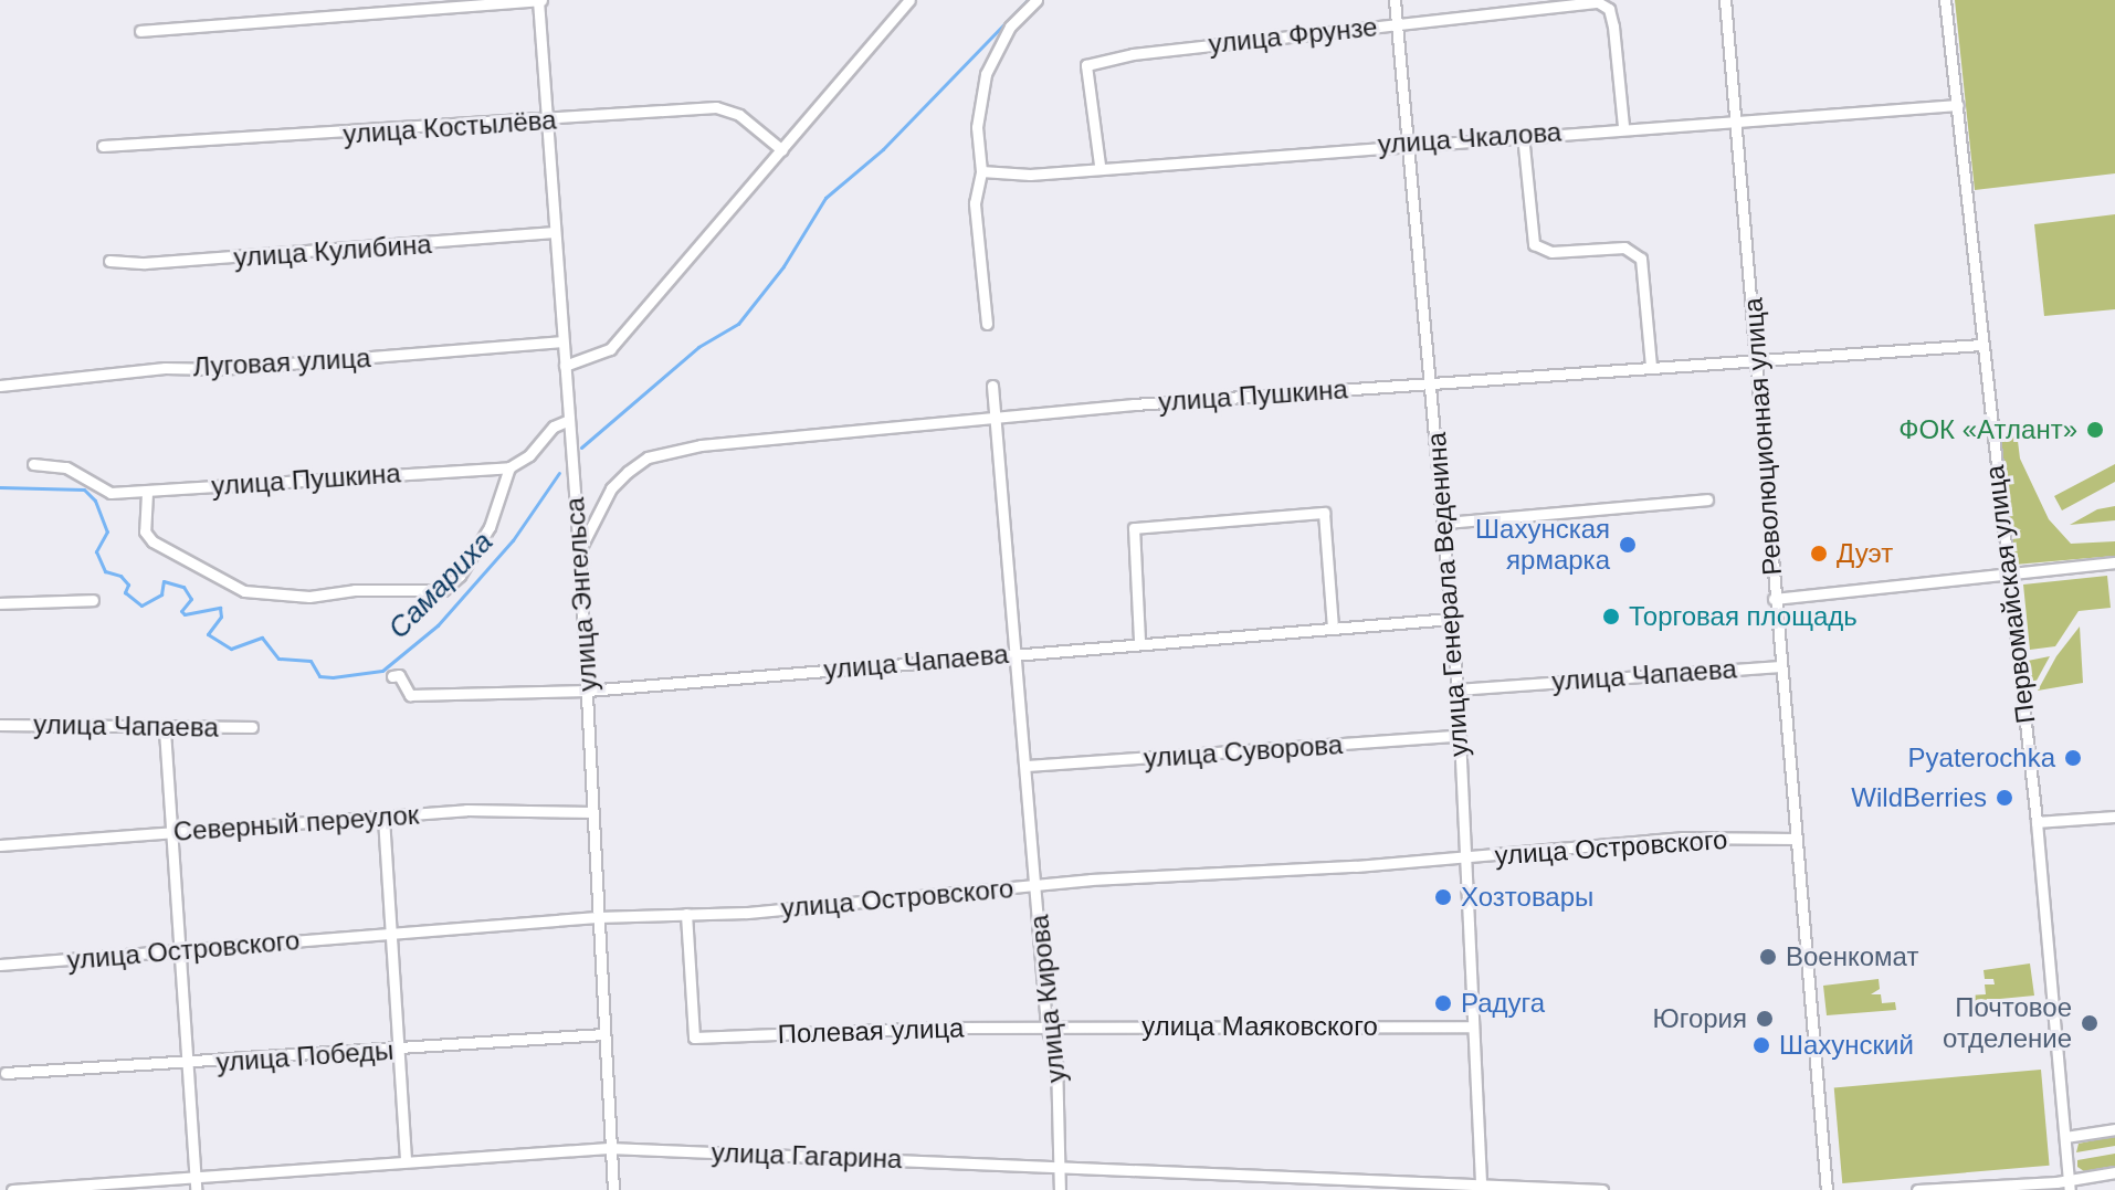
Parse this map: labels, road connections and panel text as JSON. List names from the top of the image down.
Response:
{
  "streets": {
    "street": [
      "улица Фрунзе",
      "улица Костылёва",
      "улица Чкалова",
      "улица Кулибина",
      "Луговая улица",
      "улица Пушкина",
      "Революционная улица",
      "улица Энгельса",
      "улица Генерала Веденина",
      "Первомайская улица",
      "улица Чапаева",
      "улица Суворова",
      "Северный переулок",
      "улица Островского",
      "улица Кирова",
      "улица Маяковского",
      "Полевая улица",
      "улица Победы",
      "улица Гагарина"
    ]
  },
  "crossings": [
    ["улица Фрунзе", "улица Чкалова"],
    ["улица Фрунзе", "улица Генерала Веденина"],
    ["улица Костылёва", "улица Энгельса"],
    ["улица Чкалова", "Революционная улица"],
    ["улица Чкалова", "улица Генерала Веденина"],
    ["улица Чкалова", "Первомайская улица"],
    ["улица Кулибина", "улица Энгельса"],
    ["Луговая улица", "улица Энгельса"],
    ["улица Пушкина", "Революционная улица"],
    ["улица Пушкина", "улица Энгельса"],
    ["улица Пушкина", "улица Генерала Веденина"],
    ["улица Пушкина", "Первомайская улица"],
    ["улица Пушкина", "улица Кирова"],
    ["Революционная улица", "улица Чапаева"],
    ["Революционная улица", "улица Островского"],
    ["улица Энгельса", "улица Чапаева"],
    ["улица Энгельса", "Северный переулок"],
    ["улица Энгельса", "улица Островского"],
    ["улица Энгельса", "улица Победы"],
    ["улица Энгельса", "улица Гагарина"],
    ["улица Генерала Веденина", "улица Чапаева"],
    ["улица Генерала Веденина", "улица Суворова"],
    ["улица Генерала Веденина", "улица Островского"],
    ["улица Генерала Веденина", "улица Маяковского"],
    ["улица Генерала Веденина", "улица Гагарина"],
    ["улица Чапаева", "улица Кирова"],
    ["улица Суворова", "улица Кирова"],
    ["улица Островского", "улица Кирова"],
    ["улица Островского", "Полевая улица"],
    ["улица Кирова", "улица Маяковского"],
    ["улица Кирова", "Полевая улица"],
    ["улица Кирова", "улица Гагарина"],
    ["улица Маяковского", "Полевая улица"]
  ],
  "water": ["Самариха"],
  "places": [
    "ФОК «Атлант»",
    "Шахунская ярмарка",
    "Дуэт",
    "Торговая площадь",
    "Pyaterochka",
    "WildBerries",
    "Хозтовары",
    "Военкомат",
    "Радуга",
    "Югория",
    "Почтовое отделение",
    "Шахунский"
  ]
}
